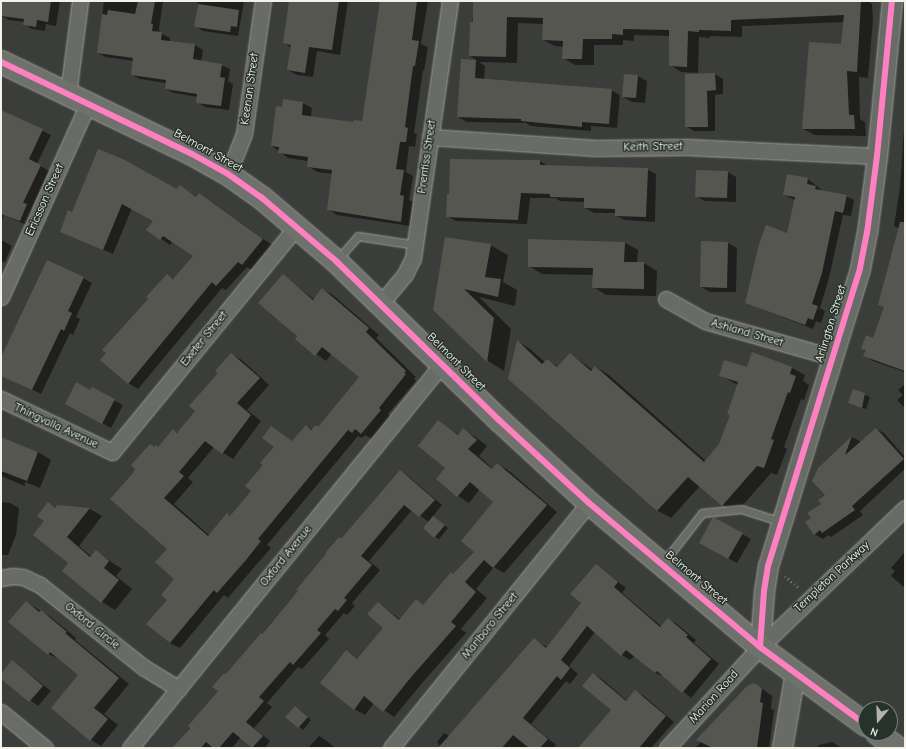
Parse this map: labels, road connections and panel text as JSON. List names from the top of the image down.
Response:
{
  "streets": {
    "main road": ["Belmont Street"],
    "street": [
      "Keenan Street",
      "Keith Street",
      "Prentiss Street",
      "Ericsson Street",
      "Arlington Street",
      "Ashland Street",
      "Exeter Street",
      "Thingvalla Avenue",
      "Oxford Avenue",
      "Templeton Parkway",
      "Oxford Circle",
      "Marlboro Street",
      "Marion Road"
    ]
  },
  "crossings": [
    ["Keenan Street", "Belmont Street"],
    ["Keith Street", "Prentiss Street"],
    ["Keith Street", "Arlington Street"],
    ["Belmont Street", "Prentiss Street"],
    ["Belmont Street", "Ericsson Street"],
    ["Belmont Street", "Arlington Street"],
    ["Belmont Street", "Exeter Street"],
    ["Belmont Street", "Oxford Avenue"],
    ["Belmont Street", "Templeton Parkway"],
    ["Belmont Street", "Marlboro Street"],
    ["Belmont Street", "Marion Road"],
    ["Arlington Street", "Ashland Street"],
    ["Arlington Street", "Templeton Parkway"],
    ["Arlington Street", "Marion Road"],
    ["Exeter Street", "Thingvalla Avenue"],
    ["Oxford Avenue", "Oxford Circle"],
    ["Templeton Parkway", "Marion Road"]
  ],
  "north": "bottom"
}
